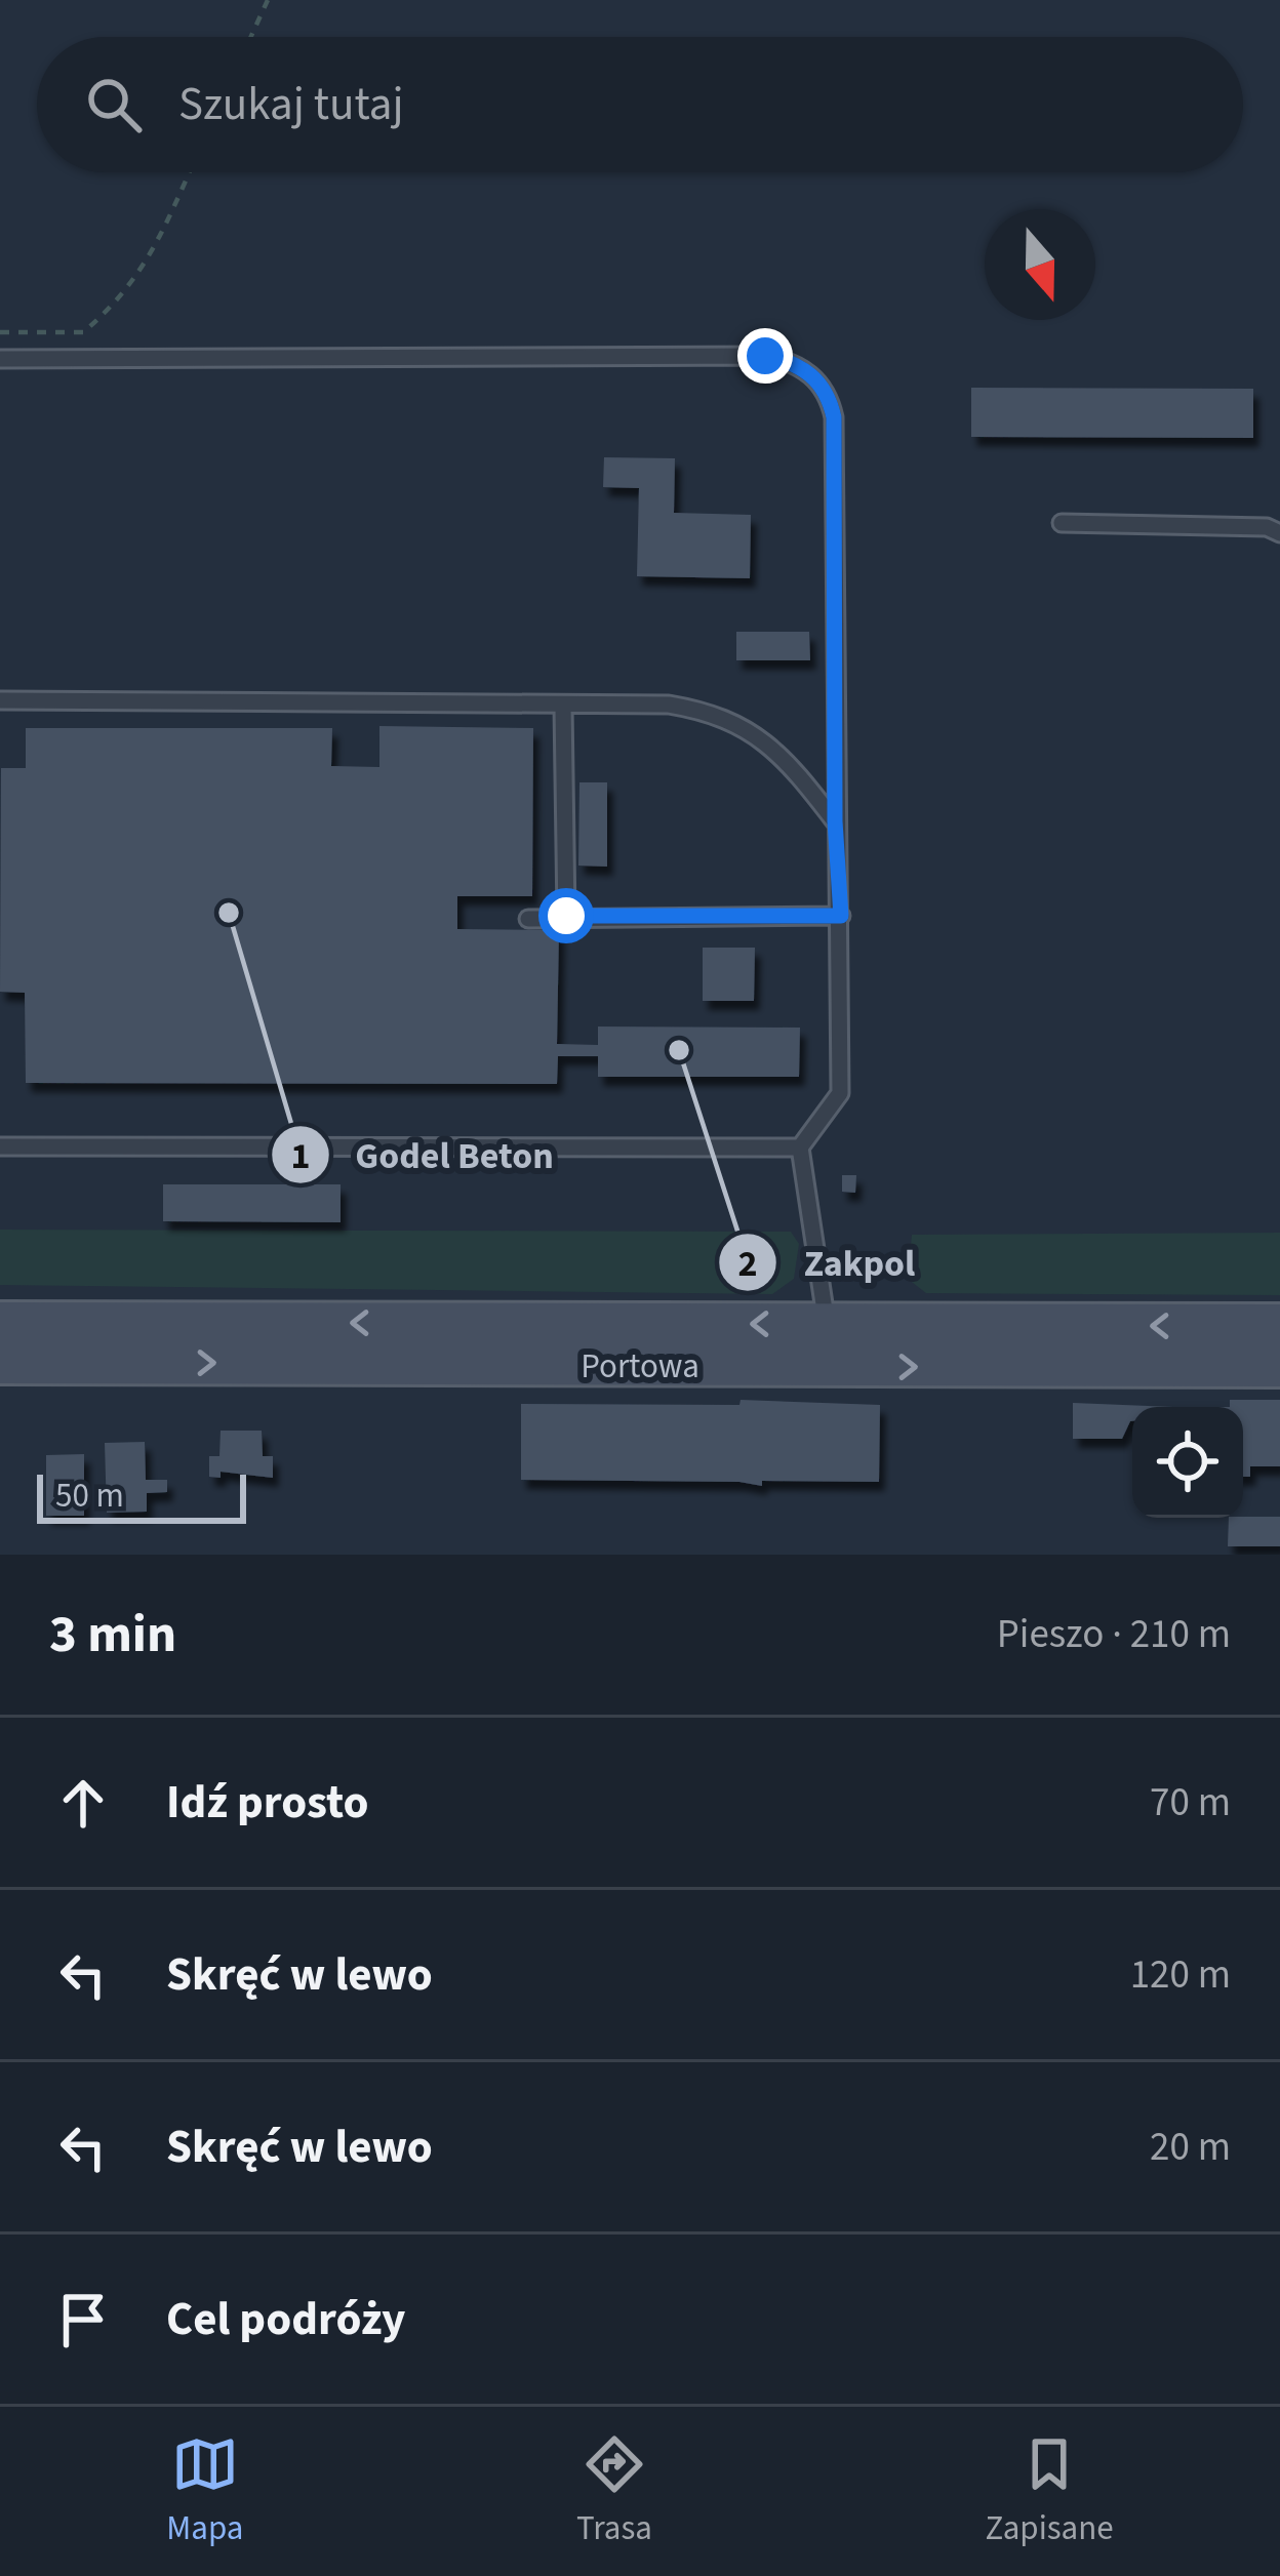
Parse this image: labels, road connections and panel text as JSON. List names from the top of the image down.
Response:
{
  "streets": {
    "street": ["Portowa"]
  },
  "places": ["Godel Beton", "Zakpol"],
  "scale_bar": "50 m",
  "north": "bottom",
  "page": {
    "search": "Szukaj tutaj",
    "scale": "50 m",
    "heading": ["3 min", "Pieszo · 210 m"],
    "list": [
      ["Idź prosto", "70 m"],
      ["Skręć w lewo", "120 m"],
      ["Skręć w lewo", "20 m"],
      "Cel podróży"
    ],
    "nav": ["Mapa", "Trasa", "Zapisane"]
  }
}
